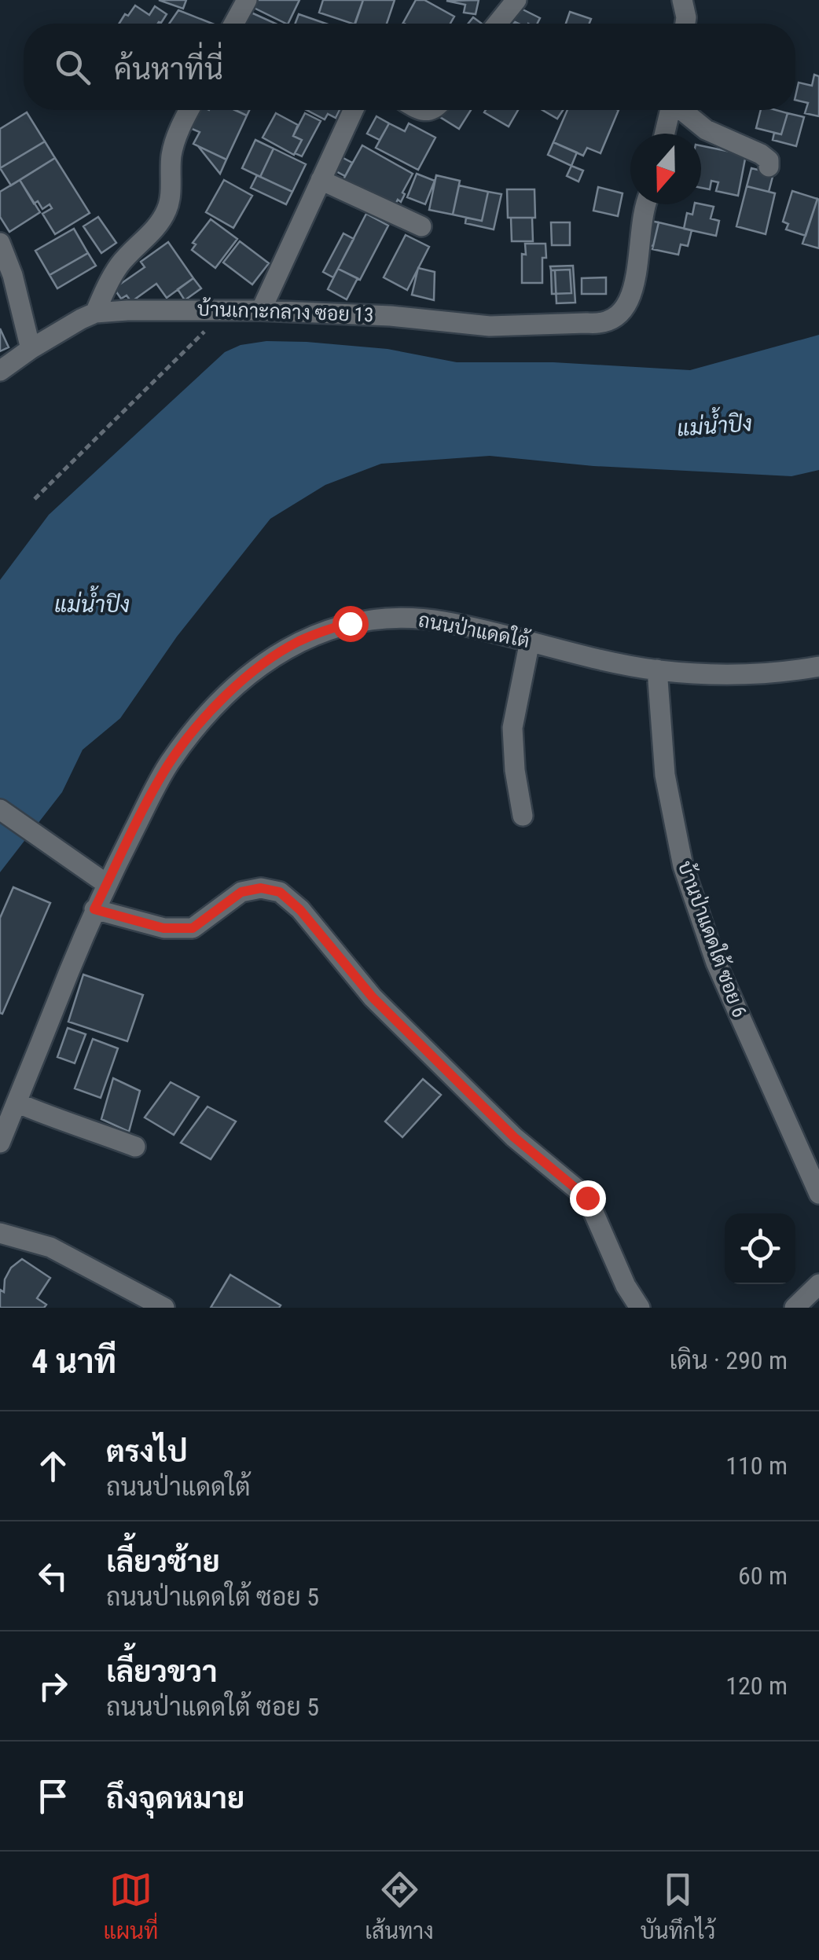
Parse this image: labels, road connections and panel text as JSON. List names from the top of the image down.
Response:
{
  "streets": {
    "street": ["บ้านเกาะกลาง ซอย 13", "ถนนป่าแดดใต้", "บ้านป่าแดดใต้ ซอย 6"]
  },
  "crossings": [
    ["ถนนป่าแดดใต้", "บ้านป่าแดดใต้ ซอย 6"]
  ],
  "water": ["แม่น้ำปิง"],
  "north": "bottom",
  "page": {
    "search": "ค้นหาที่นี่",
    "heading": ["4 นาที", "เดิน · 290 m"],
    "list": [
      ["ตรงไป", "ถนนป่าแดดใต้", "110 m"],
      ["เลี้ยวซ้าย", "ถนนป่าแดดใต้ ซอย 5", "60 m"],
      ["เลี้ยวขวา", "ถนนป่าแดดใต้ ซอย 5", "120 m"],
      "ถึงจุดหมาย"
    ],
    "nav": ["แผนที่", "เส้นทาง", "บันทึกไว้"]
  }
}
